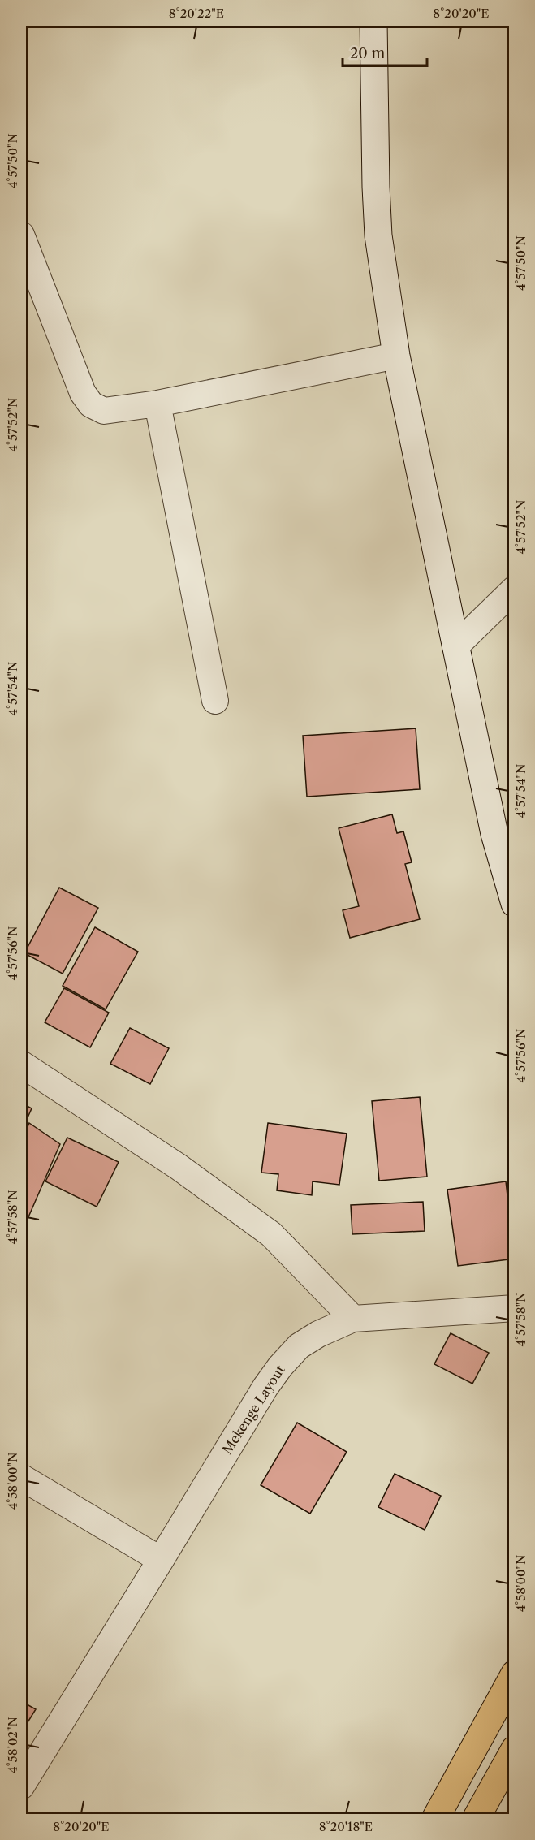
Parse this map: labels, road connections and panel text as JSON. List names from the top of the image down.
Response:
{
  "streets": {
    "street": ["Mekenge Layout"]
  },
  "scale_bar": "20 m",
  "coordinates": [
    "8°20'22\"E",
    "8°20'20\"E",
    "4°57'50\"N",
    "4°57'52\"N",
    "4°57'54\"N",
    "4°57'56\"N",
    "4°57'58\"N",
    "4°58'00\"N",
    "4°58'02\"N",
    "8°20'18\"E"
  ]
}
